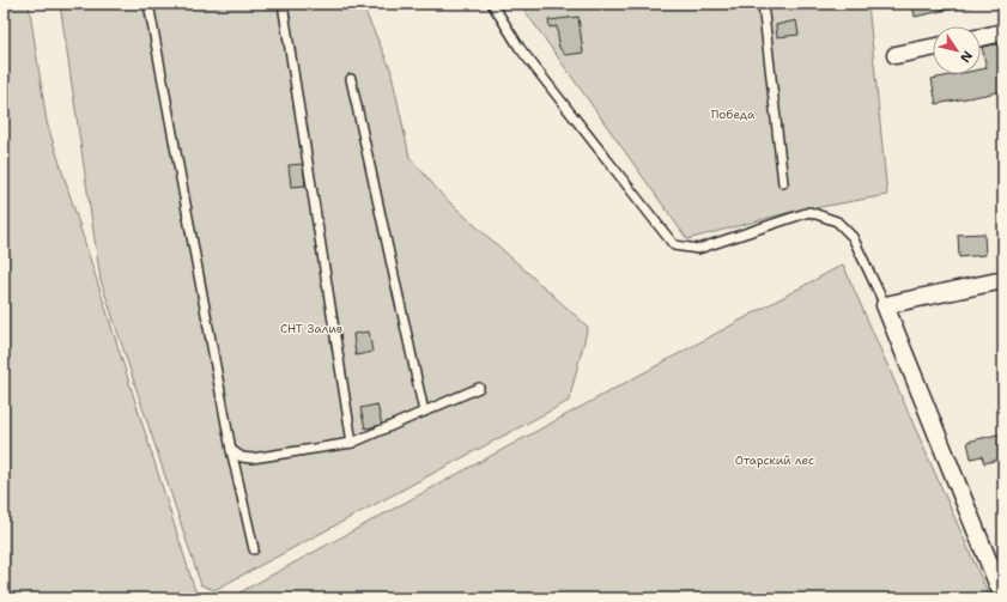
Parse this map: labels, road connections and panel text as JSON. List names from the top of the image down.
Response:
{
  "parks": ["Победа", "СНТ Залив", "Отарский лес"],
  "north": "bottom right"
}
